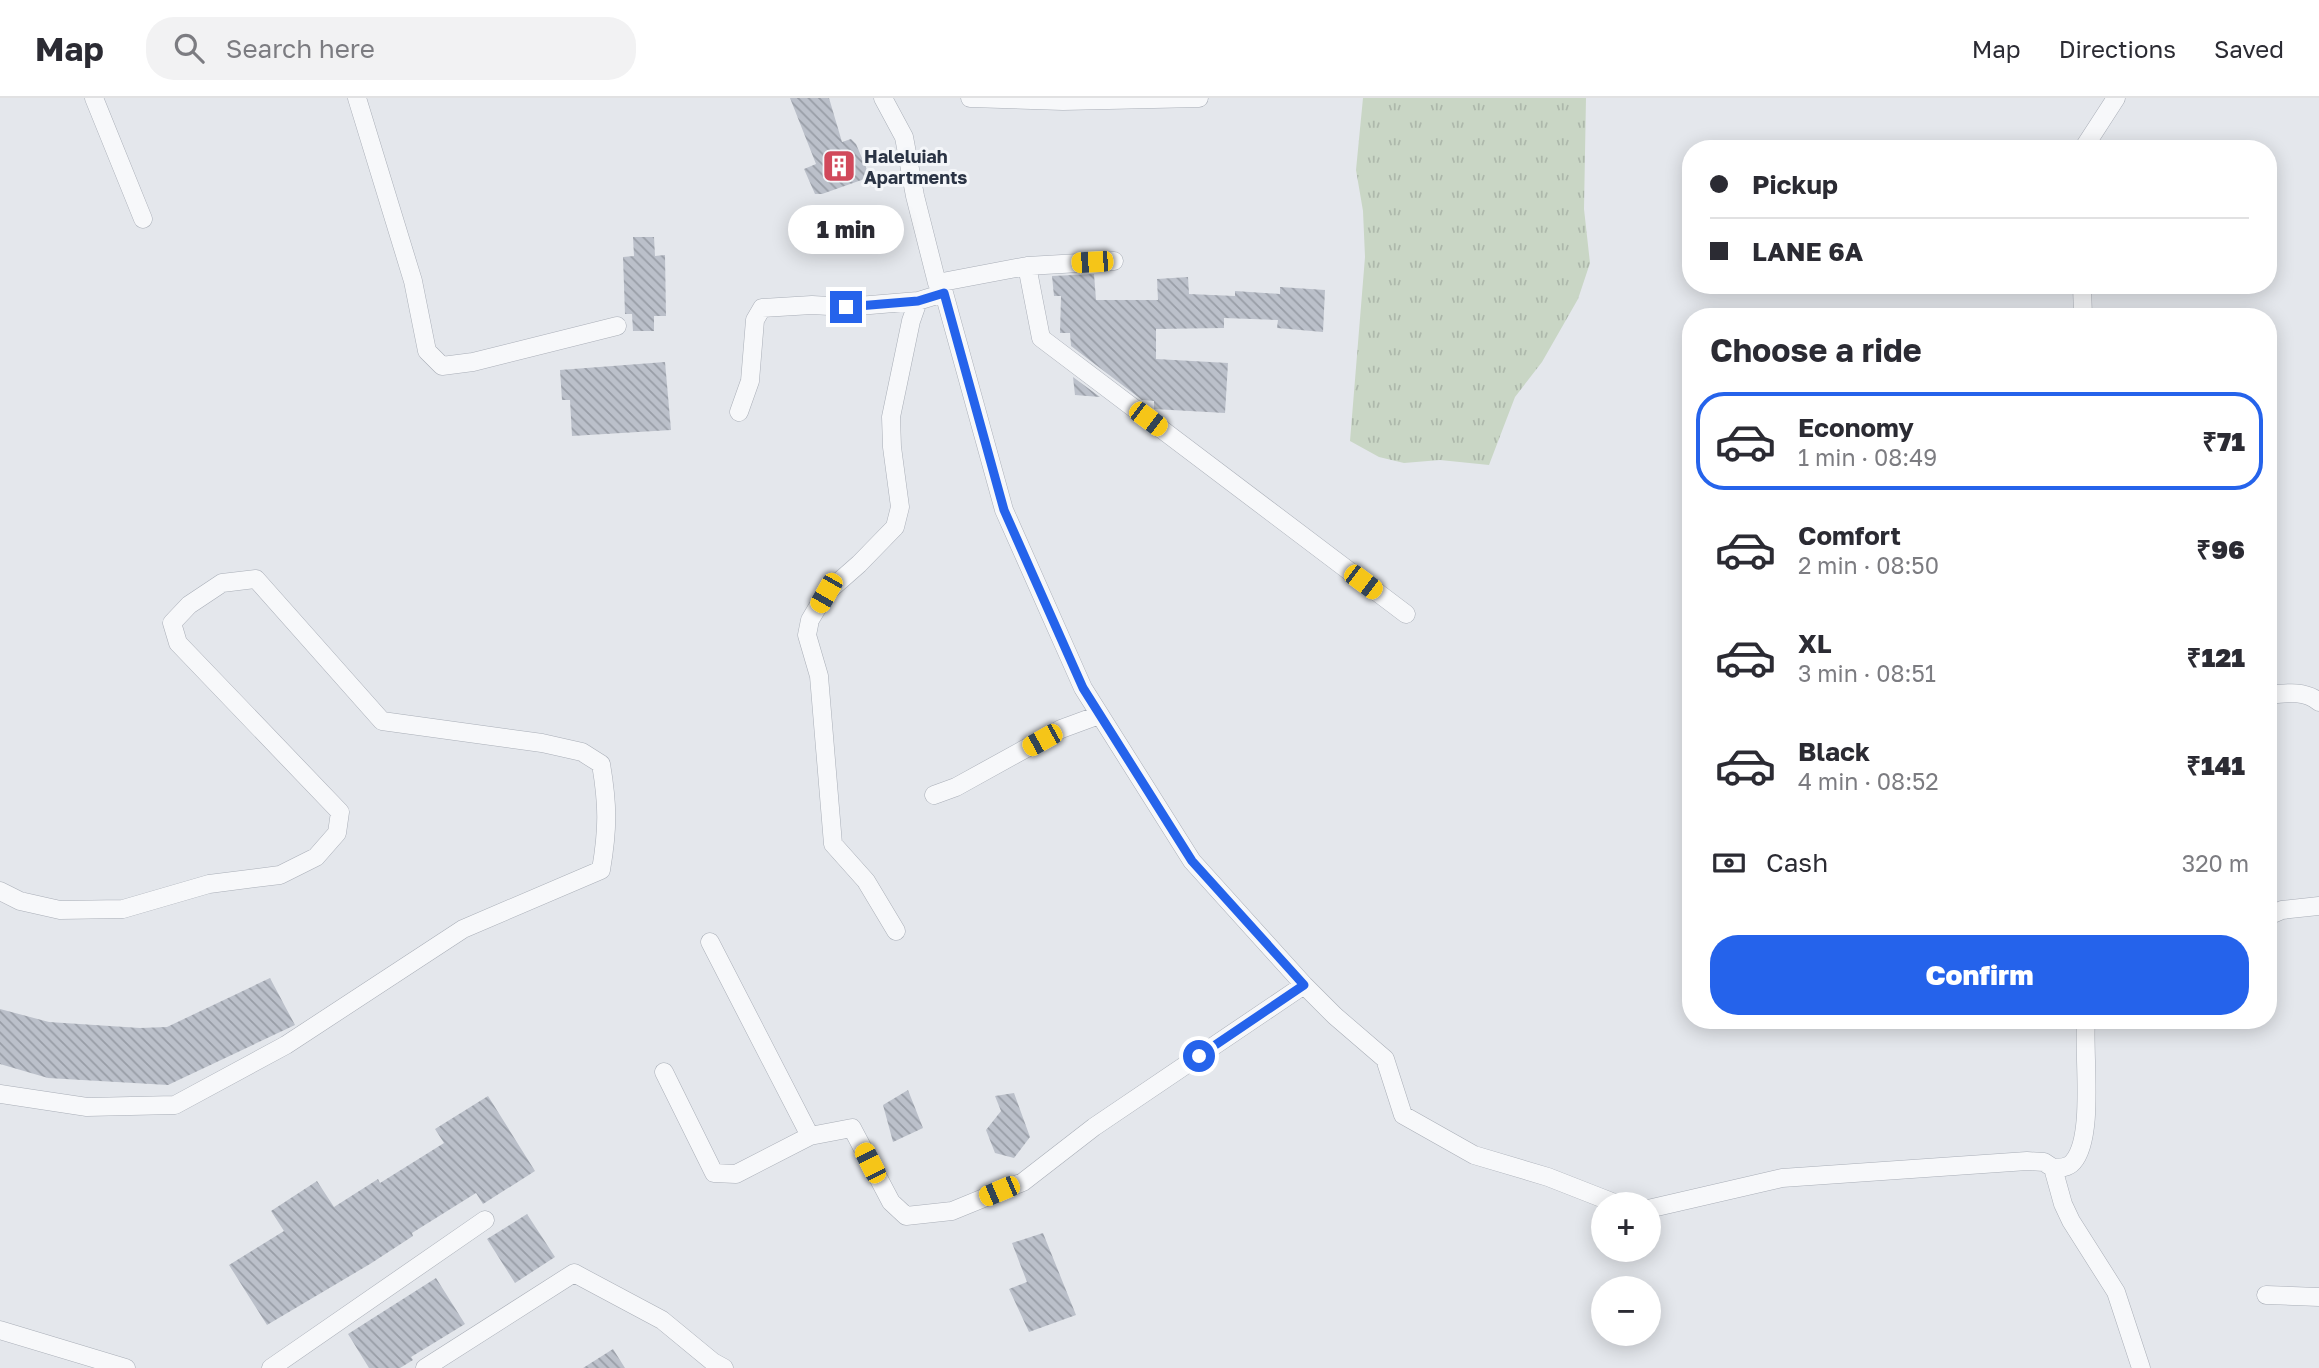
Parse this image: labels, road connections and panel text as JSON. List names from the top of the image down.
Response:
{
  "places": {
    "building": ["Haleluiah Apartments"]
  },
  "page": {
    "header": "Map",
    "search": "Search here",
    "nav": ["Map", "Directions", "Saved"],
    "banner": ["Pickup", "LANE 6A"],
    "bubble": "1 min",
    "heading": "Choose a ride",
    "list": [
      {
        "name": "Economy",
        "note": "1 min · 08:49",
        "value": "₹71"
      },
      {
        "name": "Comfort",
        "note": "2 min · 08:50",
        "value": "₹96"
      },
      {
        "name": "XL",
        "note": "3 min · 08:51",
        "value": "₹121"
      },
      {
        "name": "Black",
        "note": "4 min · 08:52",
        "value": "₹141"
      }
    ],
    "pay": ["Cash", "320 m"],
    "buttons": "Confirm",
    "map_buttons": ["+", "−"]
  }
}
